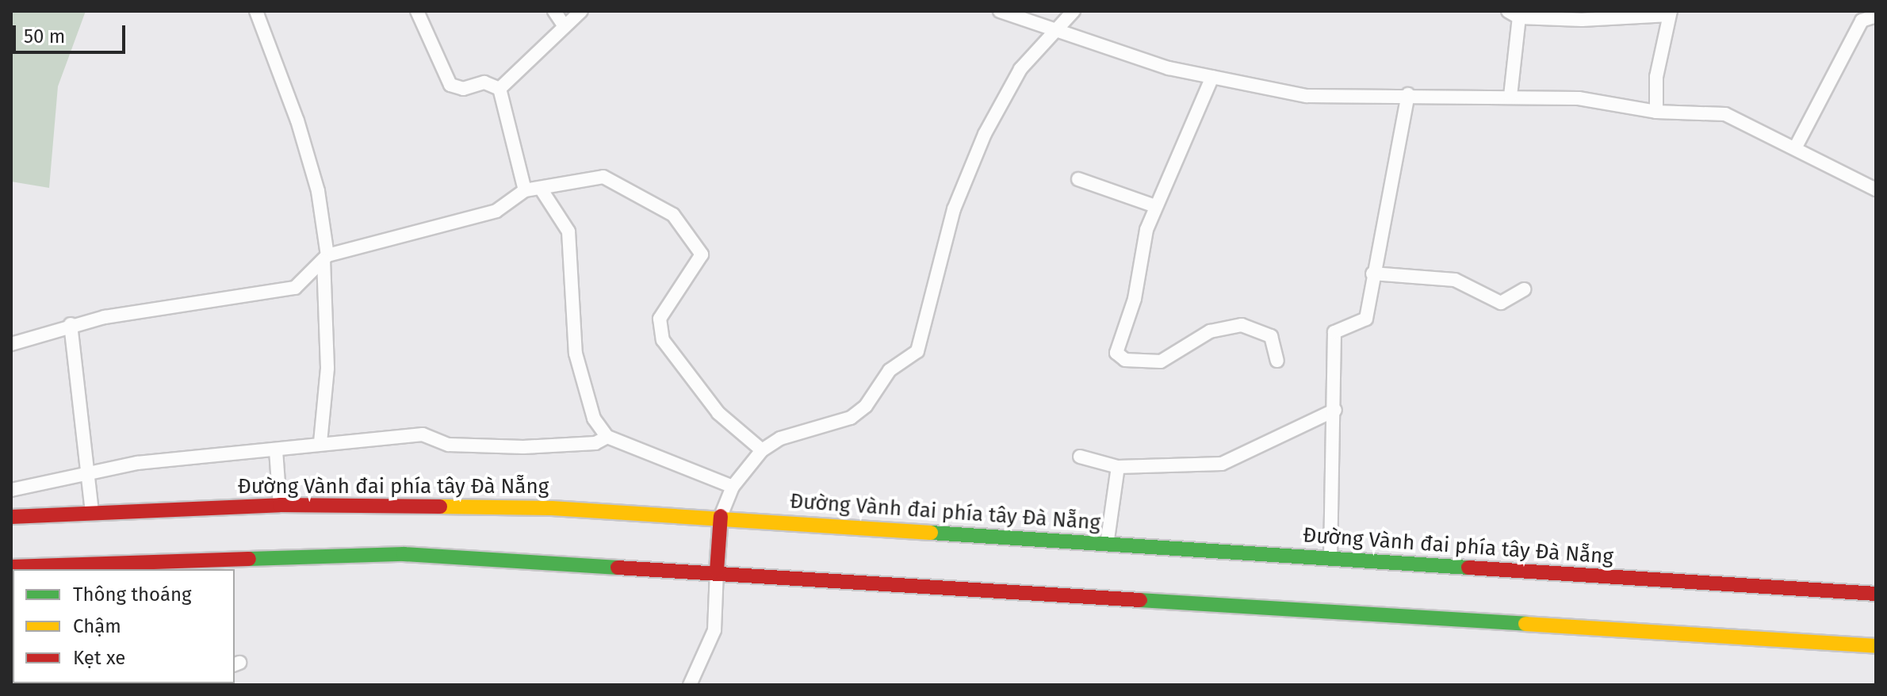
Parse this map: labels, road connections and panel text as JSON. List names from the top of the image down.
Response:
{
  "streets": {
    "main road": ["Đường Vành đai phía tây Đà Nẵng"]
  },
  "legend": ["Thông thoáng", "Chậm", "Kẹt xe"],
  "scale_bar": "50 m"
}
